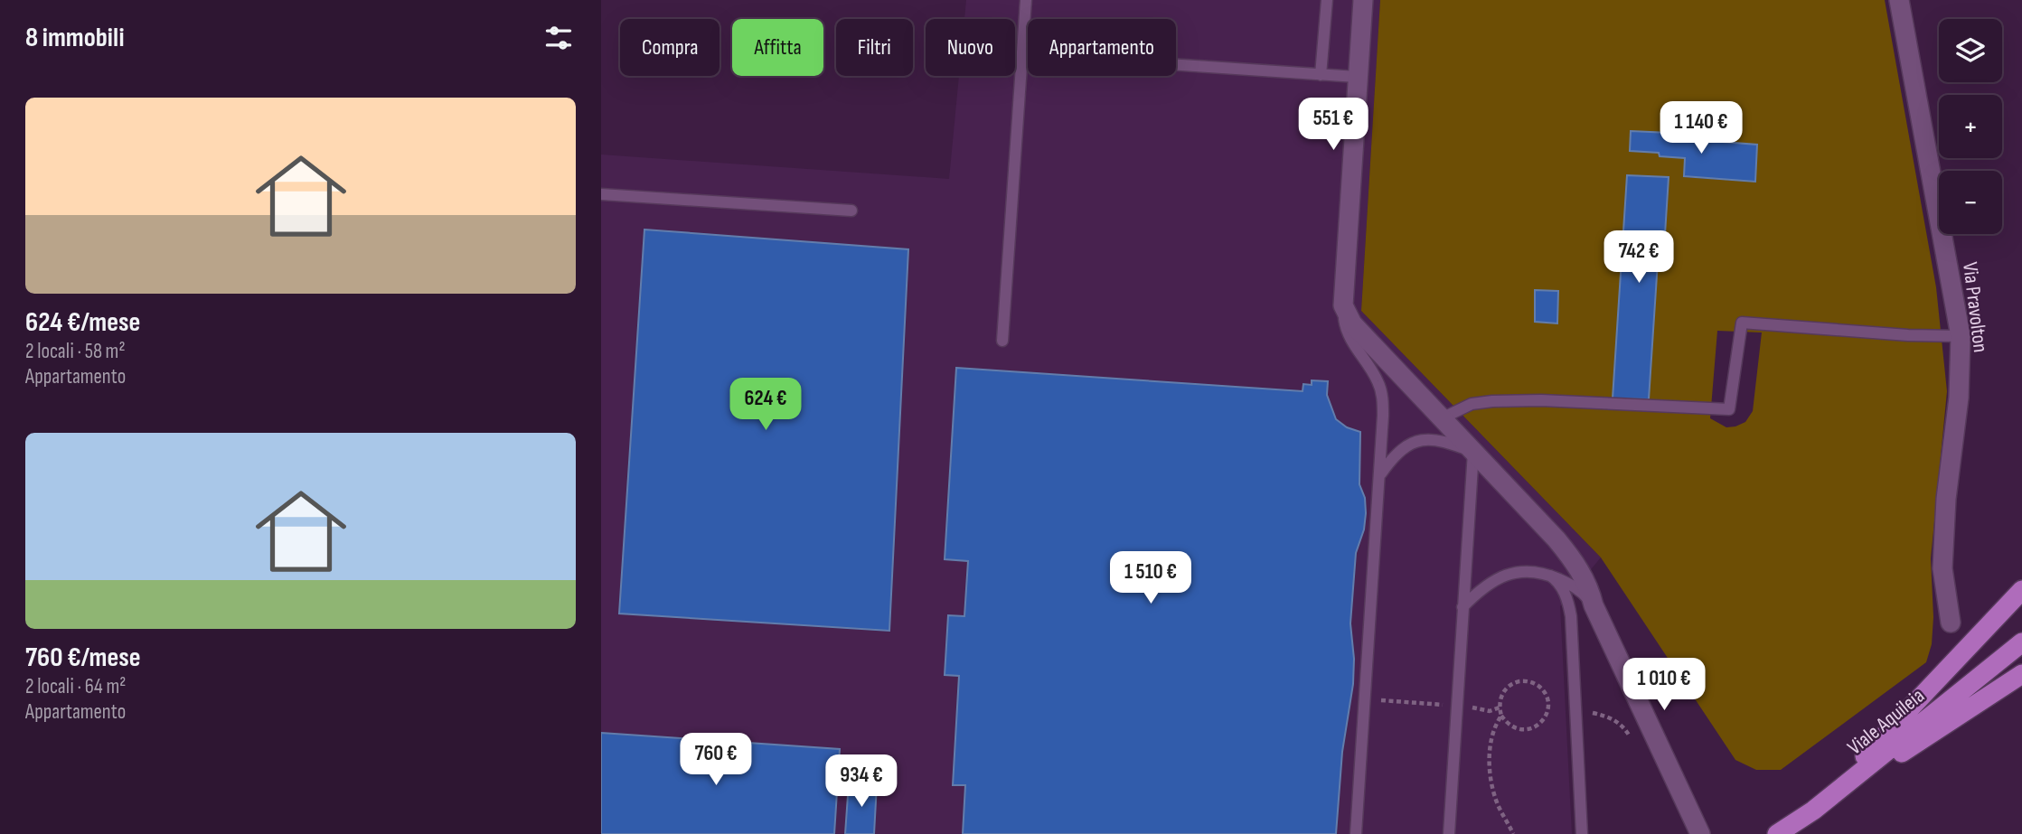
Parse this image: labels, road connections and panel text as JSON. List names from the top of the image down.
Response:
{
  "streets": {
    "main road": ["Viale Aquileia"],
    "street": ["Via Pravolton"]
  },
  "page": {
    "heading": "8 immobili",
    "map_buttons": ["+", "−"],
    "chip": [
      "Compra",
      "Affitta",
      "Filtri",
      "Nuovo",
      "Appartamento"
    ],
    "list": [
      {
        "name": "624 €/mese",
        "note": "2 locali · 58 m² · Appartamento"
      },
      {
        "name": "760 €/mese",
        "note": "2 locali · 64 m² · Appartamento"
      }
    ],
    "price": [
      "551 €",
      "1 140 €",
      "742 €",
      "624 €",
      "1 510 €",
      "1 010 €",
      "760 €",
      "934 €"
    ]
  }
}
